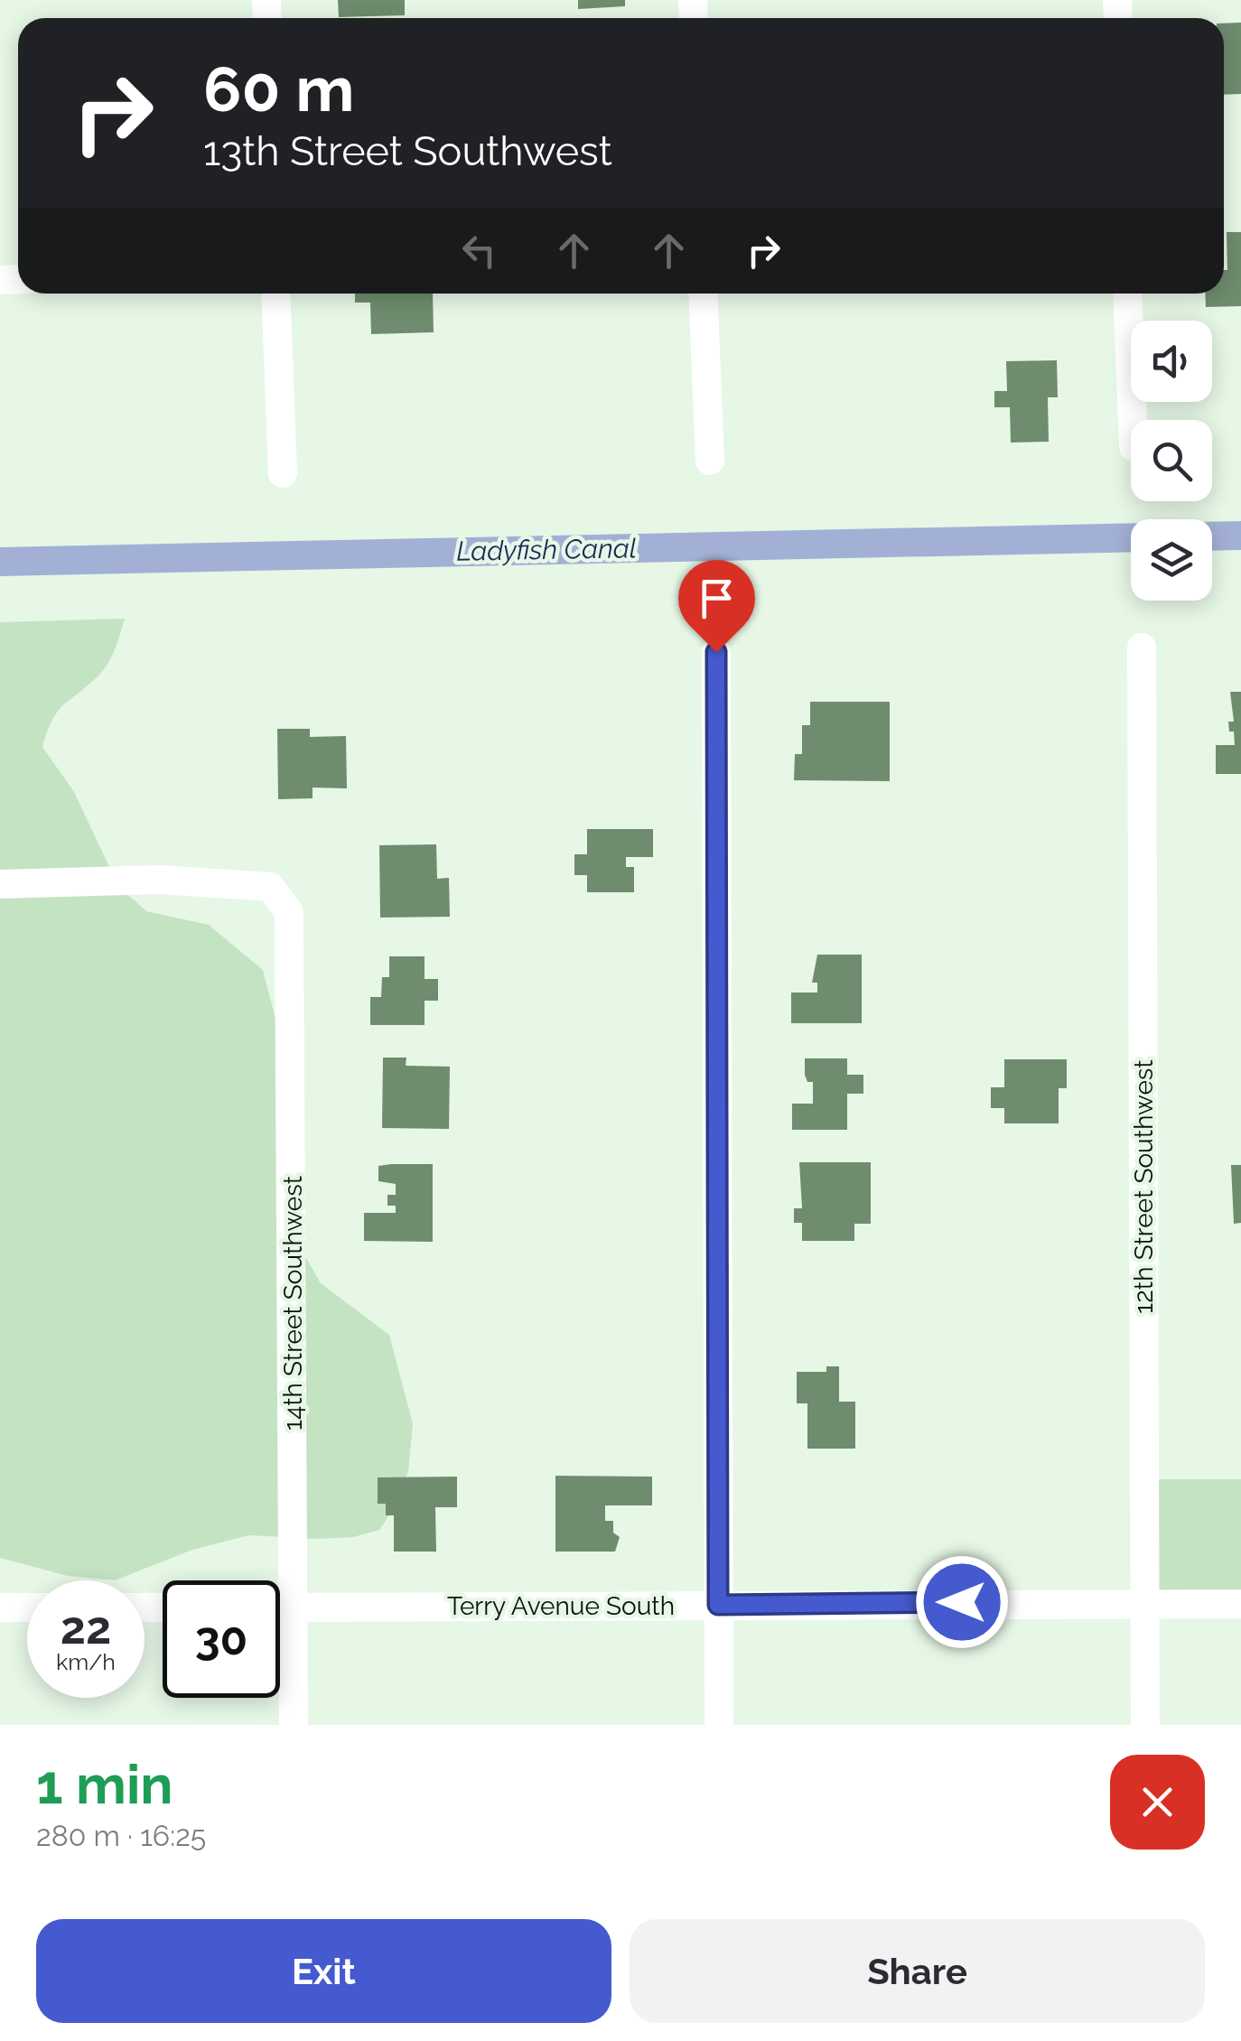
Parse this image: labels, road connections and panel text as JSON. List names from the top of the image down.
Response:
{
  "streets": {
    "street": ["12th Street Southwest", "14th Street Southwest", "Terry Avenue South"]
  },
  "crossings": [
    ["12th Street Southwest", "Terry Avenue South"],
    ["14th Street Southwest", "Terry Avenue South"]
  ],
  "water": ["Ladyfish Canal"],
  "page": {
    "turn": ["60 m", "13th Street Southwest"],
    "speed": "22 km/h",
    "limit": "30",
    "heading": ["1 min", "280 m · 16:25"],
    "buttons": ["Exit", "Share"]
  }
}
